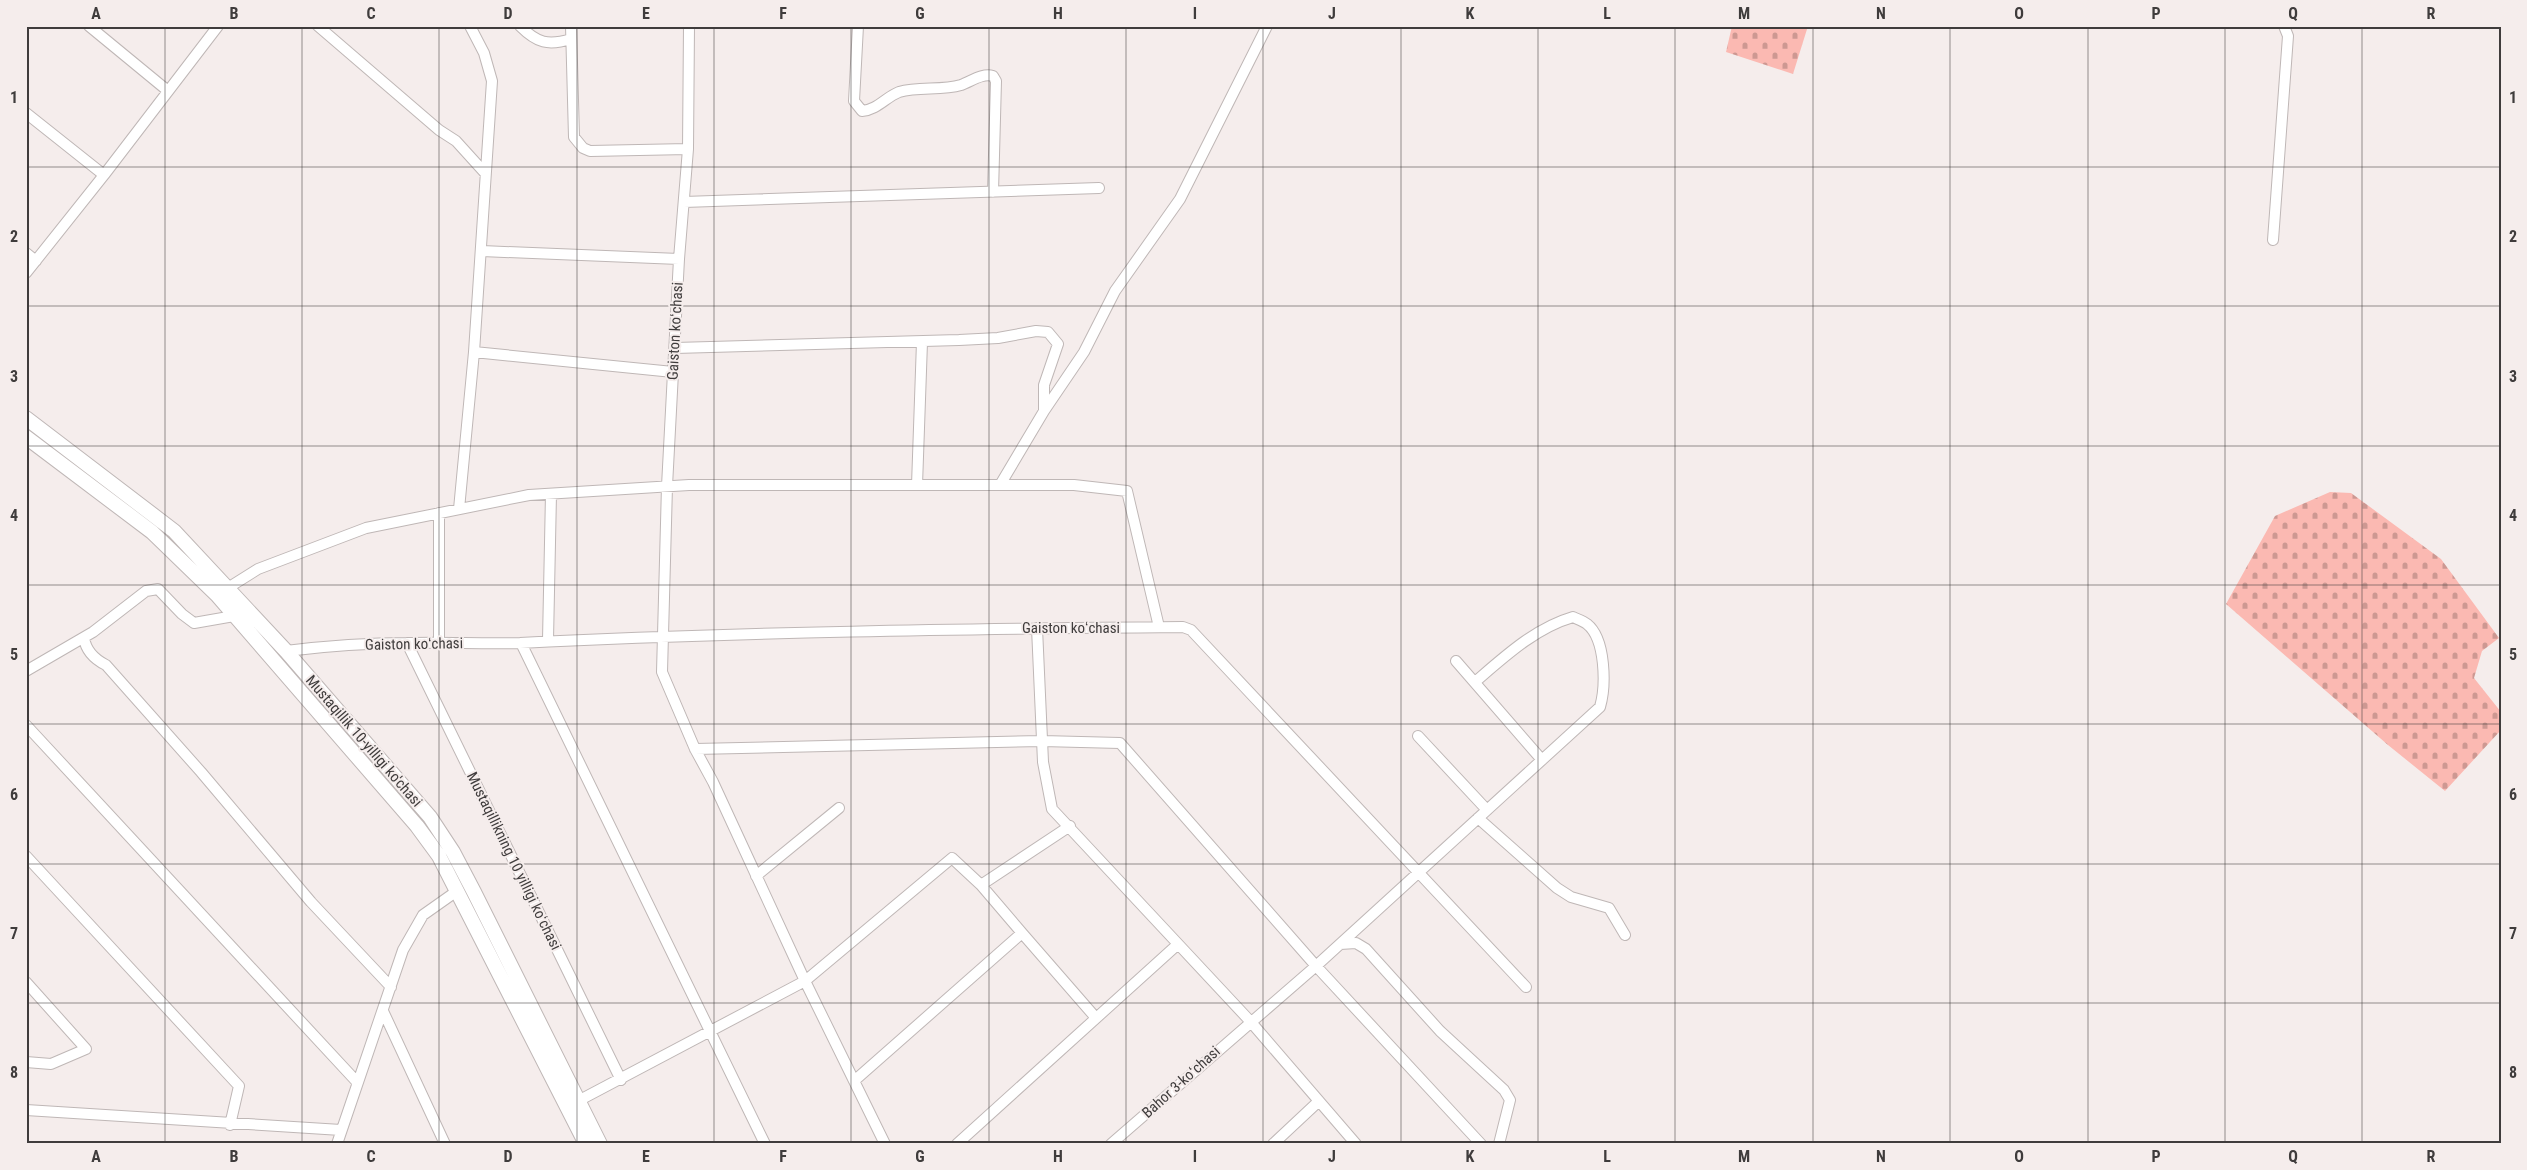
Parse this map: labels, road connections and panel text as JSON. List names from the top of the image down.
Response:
{
  "streets": {
    "main road": ["Mustaqillik 10-yilligi ko'chasi"],
    "street": ["Gaiston koʻchasi", "Mustaqillikning 10 yilligi koʻchasi", "Bahor 3-koʻchasi"]
  },
  "crossings": [
    ["Gaiston koʻchasi", "Mustaqillik 10-yilligi ko'chasi"],
    ["Gaiston koʻchasi", "Mustaqillikning 10 yilligi koʻchasi"],
    ["Gaiston koʻchasi", "Bahor 3-koʻchasi"]
  ],
  "grid": {
    "columns": [
      "A",
      "B",
      "C",
      "D",
      "E",
      "F",
      "G",
      "H",
      "I",
      "J",
      "K",
      "L",
      "M",
      "N",
      "O",
      "P",
      "Q",
      "R"
    ],
    "rows": [
      "1",
      "2",
      "3",
      "4",
      "5",
      "6",
      "7",
      "8"
    ]
  }
}
